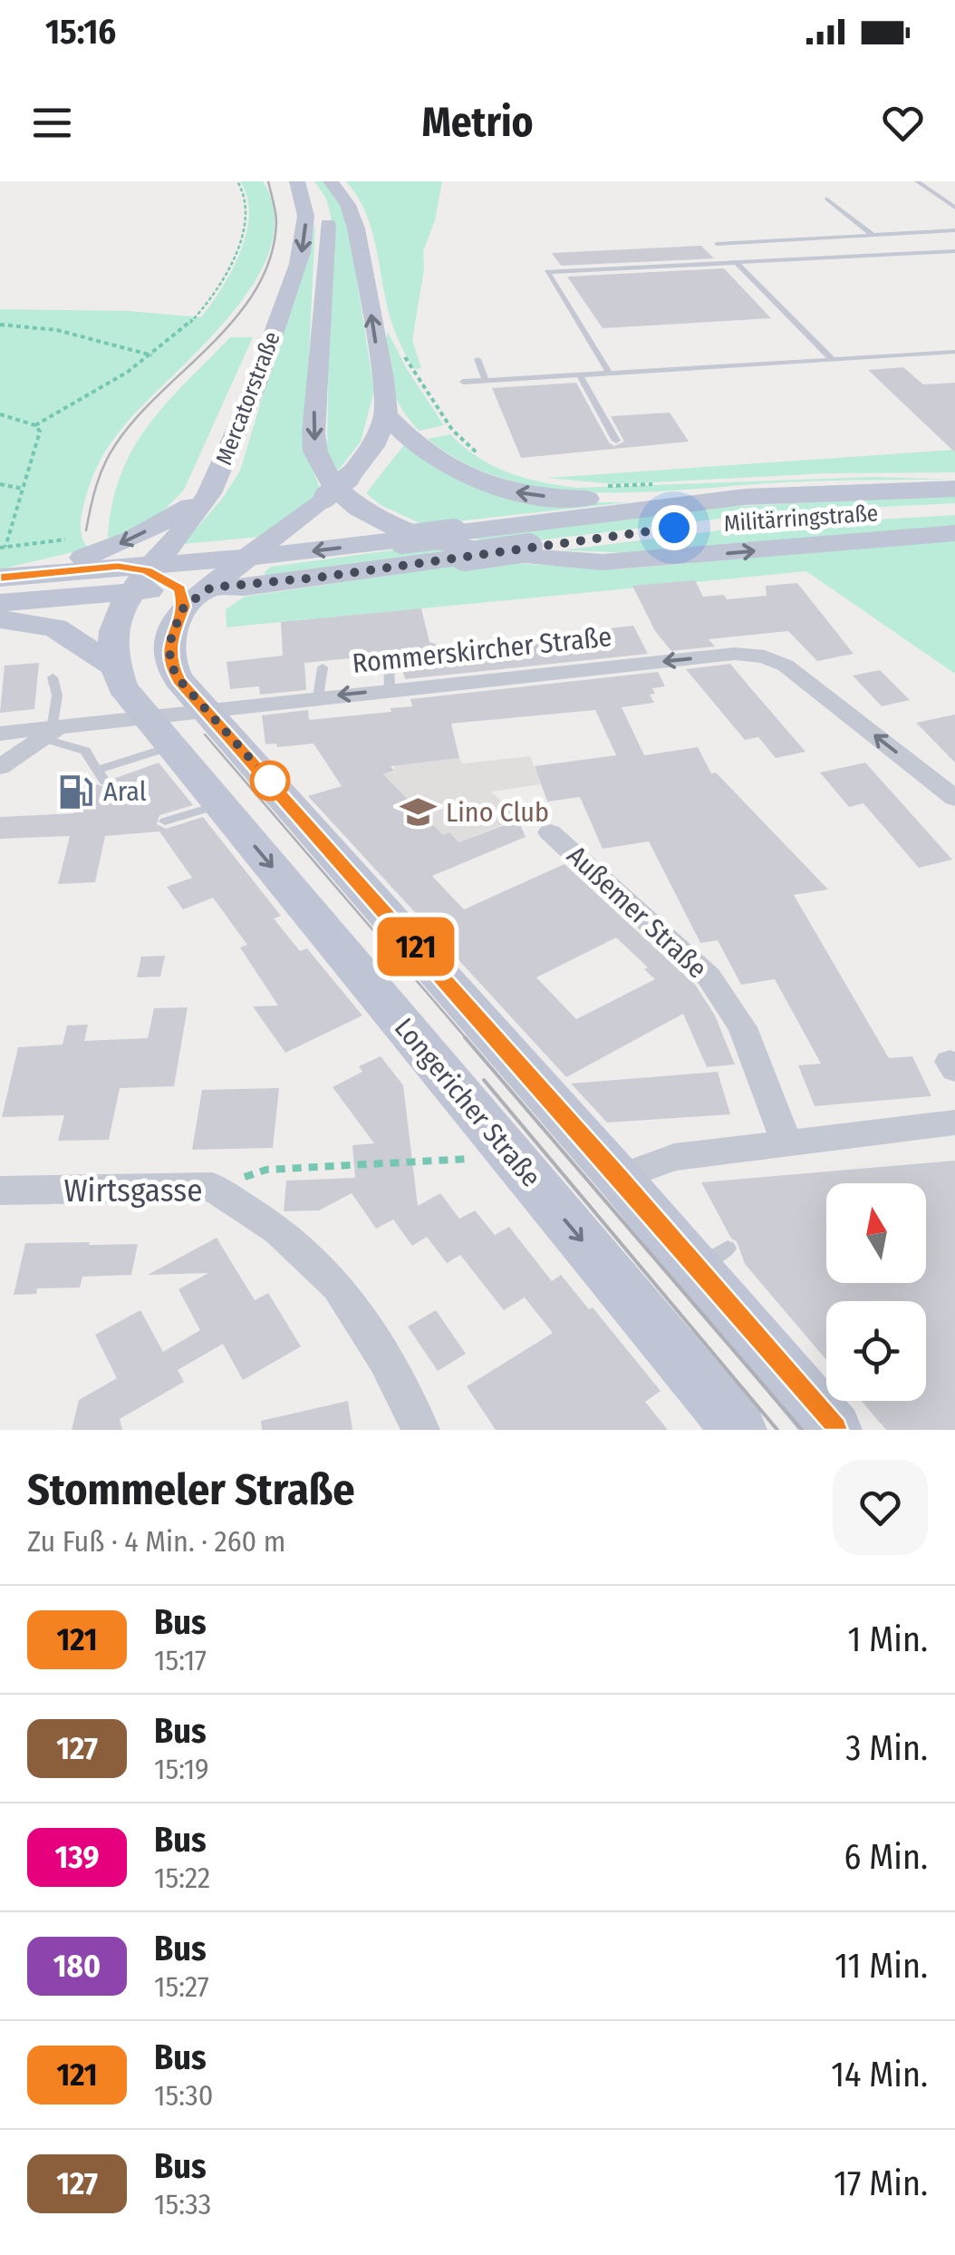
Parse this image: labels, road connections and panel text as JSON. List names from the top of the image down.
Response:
{
  "streets": {
    "main road": ["Mercatorstraße", "Militärringstraße", "Longericher Straße"],
    "street": ["Rommerskircher Straße", "Außemer Straße", "Wirtsgasse"]
  },
  "crossings": [
    ["Rommerskircher Straße", "Longericher Straße"]
  ],
  "one_way": ["Mercatorstraße", "Rommerskircher Straße"],
  "places": {
    "fuel station": ["Aral"],
    "school or university": ["Lino Club"]
  },
  "lines": ["bus line 121"],
  "north": "top",
  "page": {
    "status": "15:16",
    "header": "Metrio",
    "on_map": "121",
    "heading": ["Stommeler Straße", "Zu Fuß · 4 Min. · 260 m"],
    "list": [
      {
        "mark": "121",
        "name": "Bus",
        "note": "15:17",
        "value": "1 Min."
      },
      {
        "mark": "127",
        "name": "Bus",
        "note": "15:19",
        "value": "3 Min."
      },
      {
        "mark": "139",
        "name": "Bus",
        "note": "15:22",
        "value": "6 Min."
      },
      {
        "mark": "180",
        "name": "Bus",
        "note": "15:27",
        "value": "11 Min."
      },
      {
        "mark": "121",
        "name": "Bus",
        "note": "15:30",
        "value": "14 Min."
      },
      {
        "mark": "127",
        "name": "Bus",
        "note": "15:33",
        "value": "17 Min."
      }
    ]
  }
}
